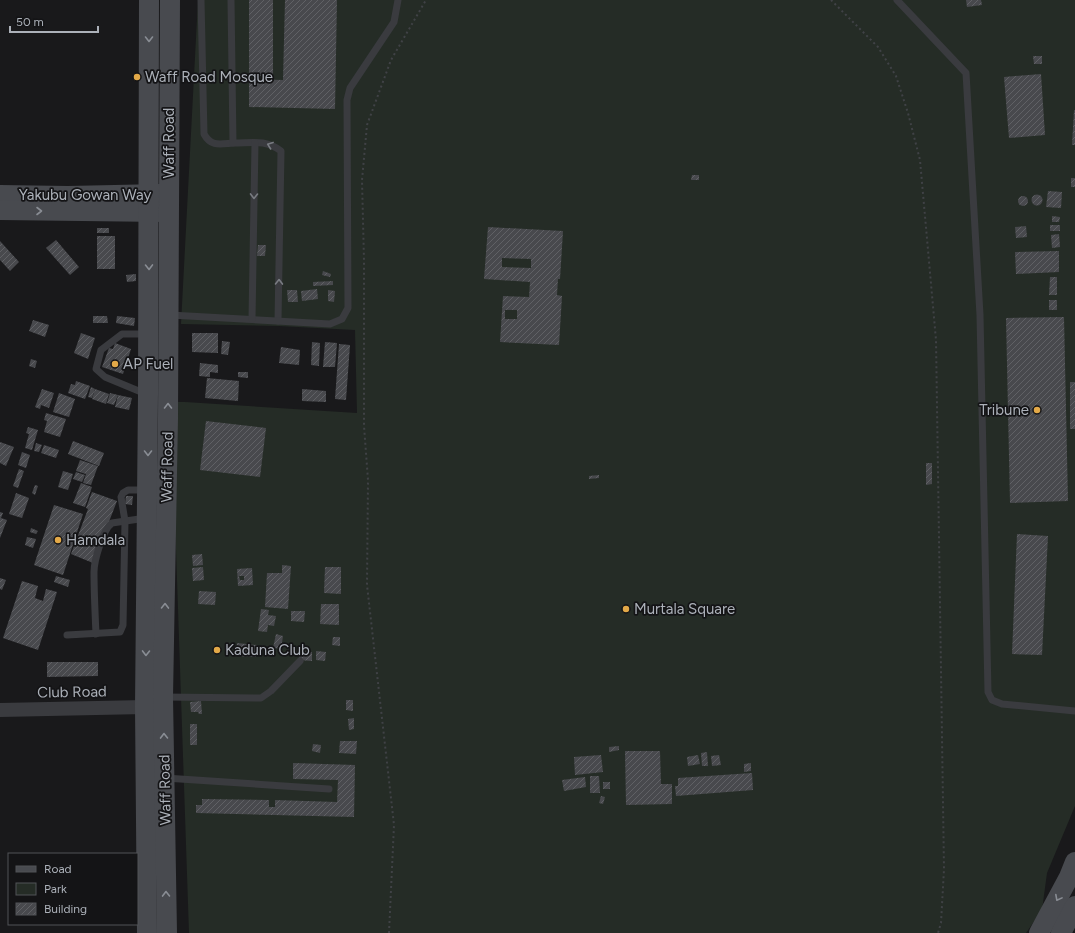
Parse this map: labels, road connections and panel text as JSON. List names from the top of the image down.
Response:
{
  "streets": {
    "street": ["Waff Road", "Yakubu Gowan Way", "Club Road"]
  },
  "crossings": [
    ["Waff Road", "Yakubu Gowan Way"],
    ["Waff Road", "Club Road"]
  ],
  "places": [
    "Waff Road Mosque",
    "AP Fuel",
    "Tribune",
    "Hamdala",
    "Murtala Square",
    "Kaduna Club"
  ],
  "legend": ["Road", "Park", "Building"],
  "scale_bar": "50 m"
}
